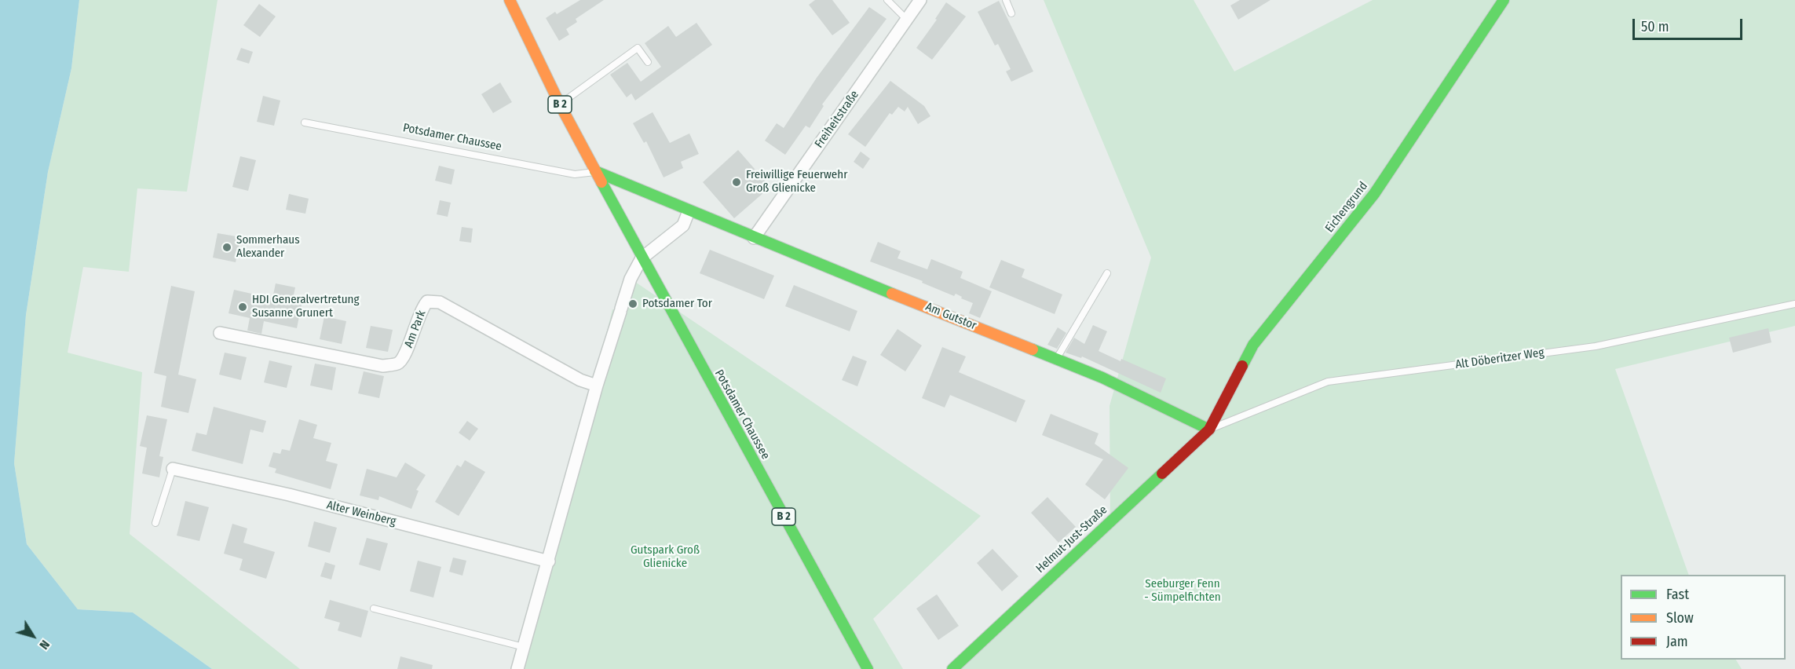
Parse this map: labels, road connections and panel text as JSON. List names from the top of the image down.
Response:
{
  "streets": {
    "street": [
      "B 2",
      "Freiheitstraße",
      "Potsdamer Chaussee",
      "Eichengrund",
      "Am Gutstor",
      "Am Park",
      "Alter Weinberg",
      "Helmut-Just-Straße"
    ],
    "lane": ["Alt Döberitzer Weg"]
  },
  "crossings": [
    ["Freiheitstraße", "Am Gutstor"],
    ["Potsdamer Chaussee", "Am Gutstor"],
    ["Eichengrund", "Am Gutstor"],
    ["Eichengrund", "Alt Döberitzer Weg"],
    ["Eichengrund", "Helmut-Just-Straße"],
    ["Am Gutstor", "Alt Döberitzer Weg"],
    ["Am Gutstor", "Helmut-Just-Straße"],
    ["Alt Döberitzer Weg", "Helmut-Just-Straße"]
  ],
  "parks": ["Gutspark Groß Glienicke", "Seeburger Fenn - Sümpelfichten"],
  "places": [
    "Freiwillige Feuerwehr Groß Glienicke",
    "Sommerhaus Alexander",
    "Potsdamer Tor",
    "HDI Generalvertretung Susanne Grunert"
  ],
  "legend": ["Fast", "Slow", "Jam"],
  "scale_bar": "50 m",
  "north": "bottom right"
}
